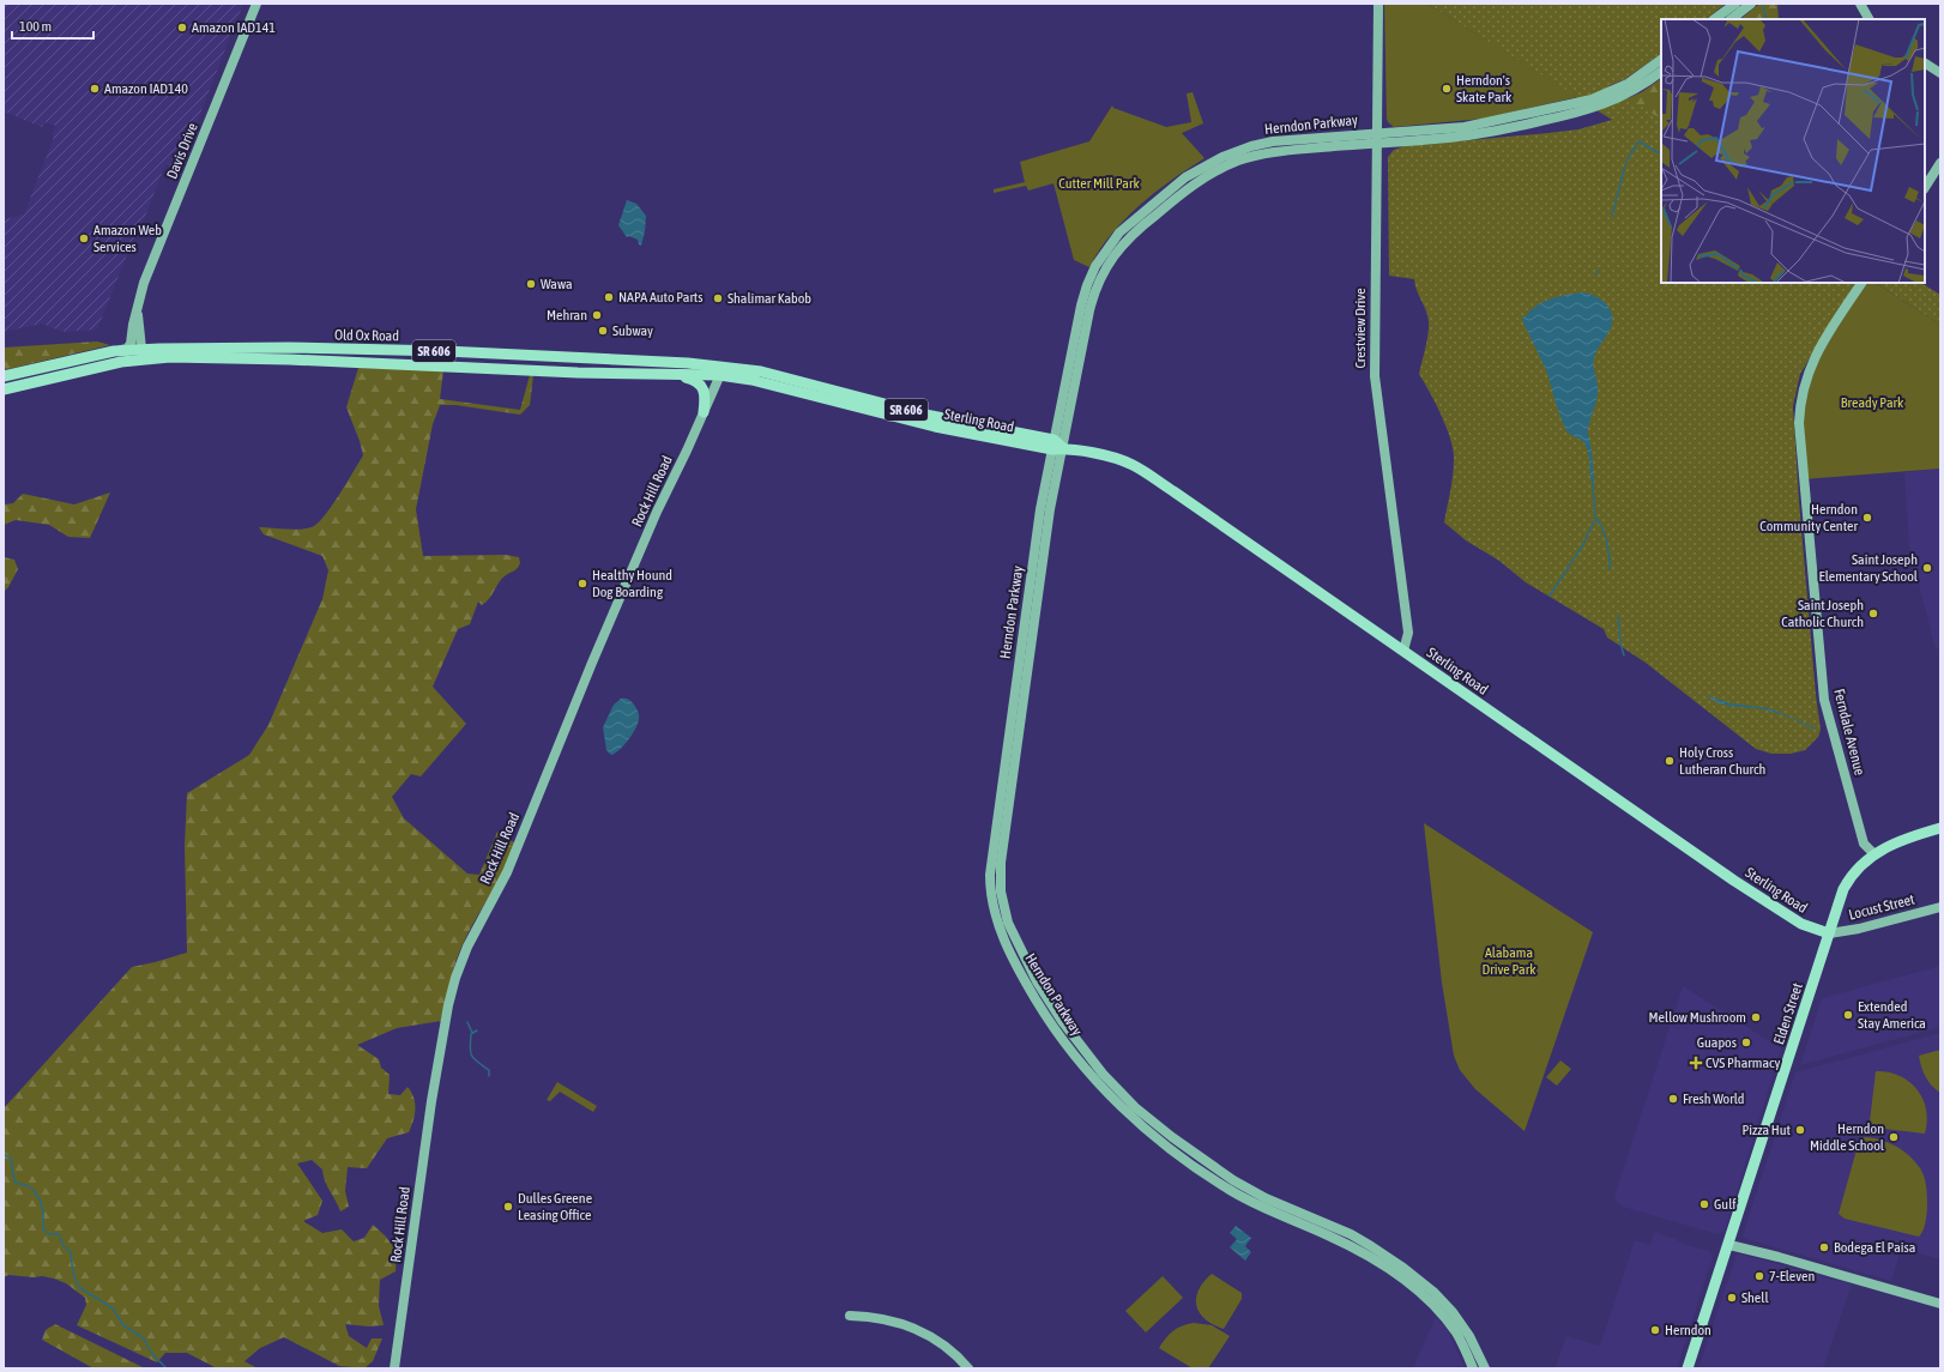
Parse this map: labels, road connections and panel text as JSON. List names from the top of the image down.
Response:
{
  "streets": {
    "main road": [
      "Herndon Parkway",
      "Davis Drive",
      "Crestview Drive",
      "Old Ox Road",
      "SR 606",
      "Sterling Road",
      "Rock Hill Road",
      "Ferndale Avenue",
      "Locust Street",
      "Elden Street"
    ]
  },
  "crossings": [
    ["Herndon Parkway", "Crestview Drive"],
    ["Herndon Parkway", "Sterling Road"],
    ["Davis Drive", "Old Ox Road"],
    ["Crestview Drive", "Sterling Road"],
    ["Old Ox Road", "Sterling Road"],
    ["Old Ox Road", "Rock Hill Road"],
    ["Sterling Road", "Locust Street"],
    ["Sterling Road", "Elden Street"],
    ["Ferndale Avenue", "Elden Street"],
    ["Locust Street", "Elden Street"]
  ],
  "parks": ["Cutter Mill Park", "Bready Park", "Alabama Drive Park"],
  "places": {
    "other": [
      "Amazon IAD141",
      "Amazon IAD140",
      "Herndon's Skate Park",
      "Amazon Web Services",
      "Wawa",
      "NAPA Auto Parts",
      "Shalimar Kabob",
      "Mehran",
      "Subway",
      "Herndon Community Center",
      "Saint Joseph Elementary School",
      "Healthy Hound Dog Boarding",
      "Saint Joseph Catholic Church",
      "Holy Cross Lutheran Church",
      "Extended Stay America",
      "Mellow Mushroom",
      "Guapos",
      "Fresh World",
      "Pizza Hut",
      "Herndon Middle School",
      "Gulf",
      "Dulles Greene Leasing Office",
      "Bodega El Paisa",
      "7-Eleven",
      "Shell",
      "Herndon"
    ],
    "health": ["CVS Pharmacy"]
  },
  "scale_bar": "100 m"
}
